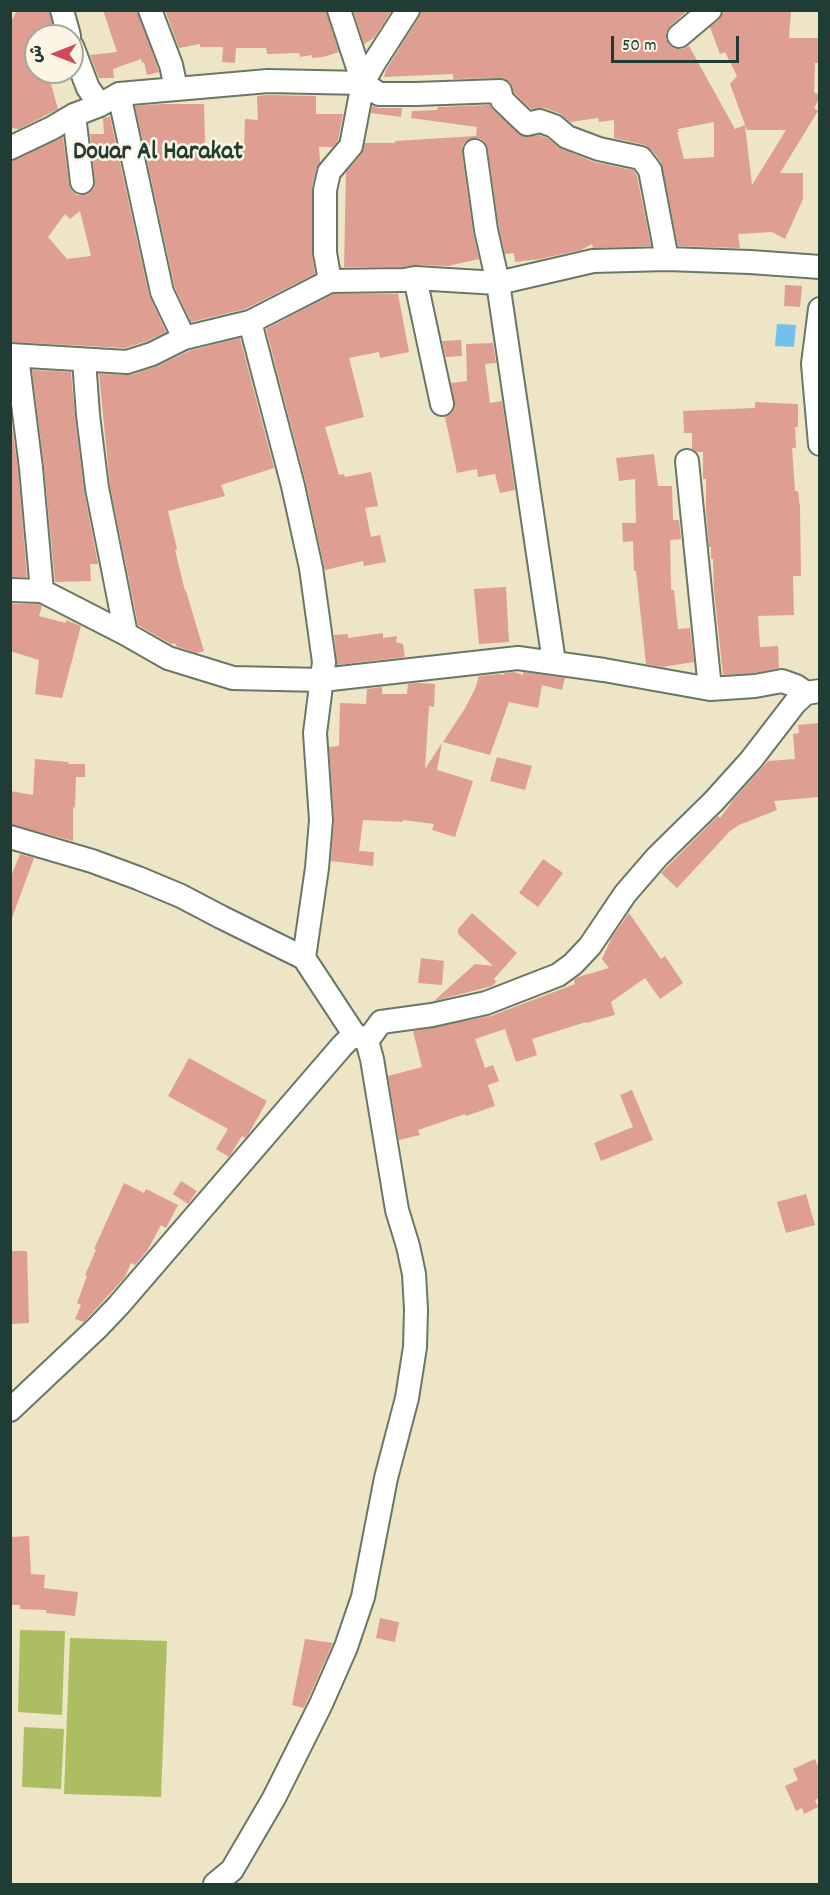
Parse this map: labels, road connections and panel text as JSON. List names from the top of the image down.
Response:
{
  "districts": ["Douar Al Harakat"],
  "scale_bar": "50 m",
  "north": "left"
}
